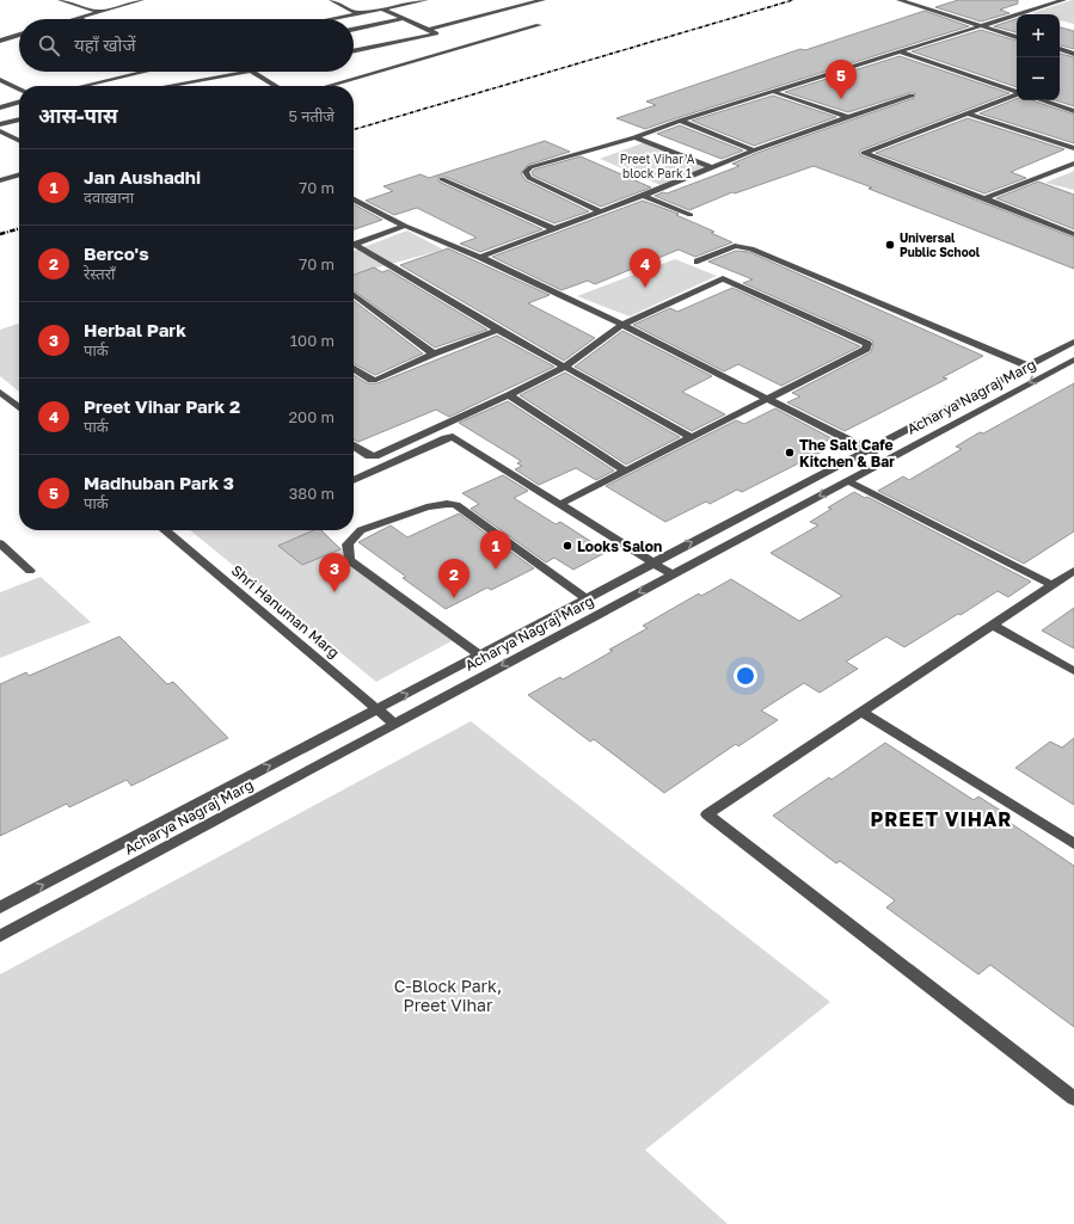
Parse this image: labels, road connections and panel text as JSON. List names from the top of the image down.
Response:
{
  "streets": {
    "street": ["Acharya Nagraj Marg", "Shri Hanuman Marg"]
  },
  "crossings": [
    ["Acharya Nagraj Marg", "Shri Hanuman Marg"]
  ],
  "districts": ["PREET VIHAR"],
  "parks": ["Preet Vihar A block Park 1", "C-Block Park, Preet Vihar"],
  "places": ["Universal Public School", "The Salt Cafe Kitchen & Bar", "Looks Salon"],
  "page": {
    "map_buttons": ["+", "−"],
    "search": "यहाँ खोजें",
    "pins": [
      "5",
      "4",
      "1",
      "3",
      "2"
    ],
    "heading": ["आस-पास", "5 नतीजे"],
    "list": [
      {
        "mark": "1",
        "name": "Jan Aushadhi",
        "note": "दवाख़ाना",
        "value": "70 m"
      },
      {
        "mark": "2",
        "name": "Berco's",
        "note": "रेस्तराँ",
        "value": "70 m"
      },
      {
        "mark": "3",
        "name": "Herbal Park",
        "note": "पार्क",
        "value": "100 m"
      },
      {
        "mark": "4",
        "name": "Preet Vihar Park 2",
        "note": "पार्क",
        "value": "200 m"
      },
      {
        "mark": "5",
        "name": "Madhuban Park 3",
        "note": "पार्क",
        "value": "380 m"
      }
    ]
  }
}
